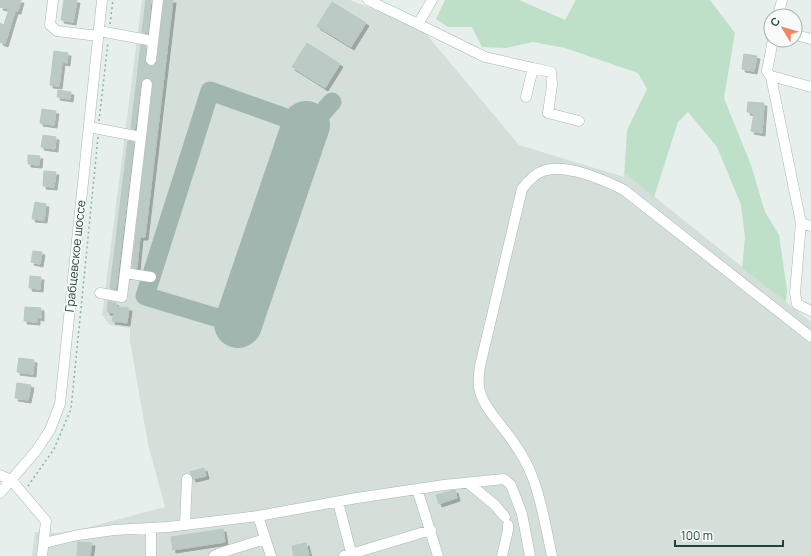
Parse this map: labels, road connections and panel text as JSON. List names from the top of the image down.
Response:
{
  "streets": {
    "street": ["Грабцевское шоссе"]
  },
  "scale_bar": "100 m",
  "north": "top left"
}
